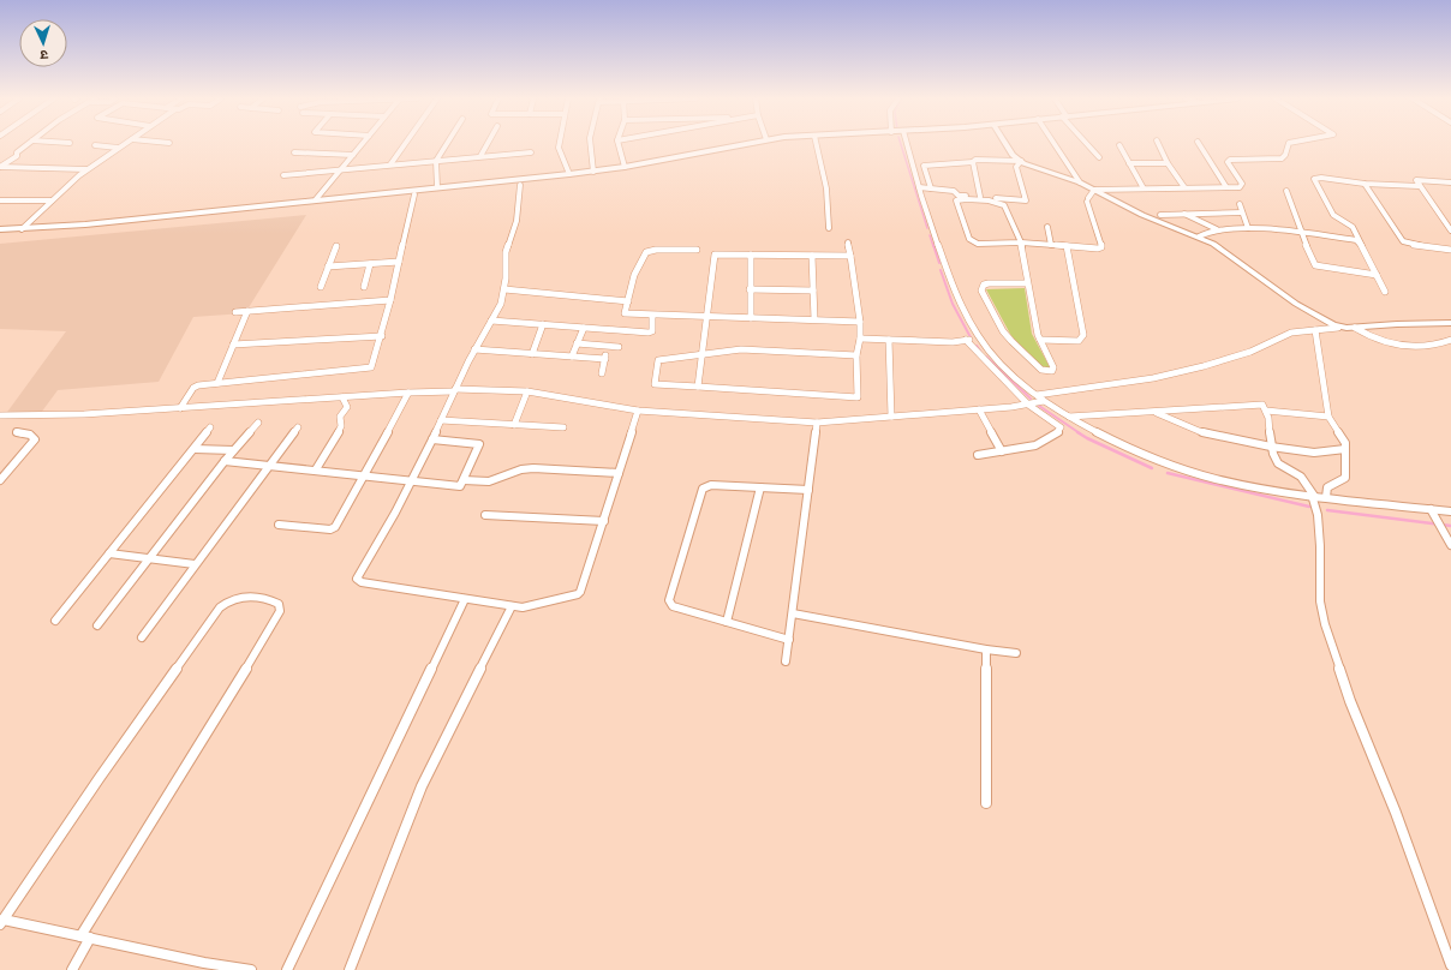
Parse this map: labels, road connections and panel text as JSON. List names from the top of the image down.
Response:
{
  "north": "bottom"
}
